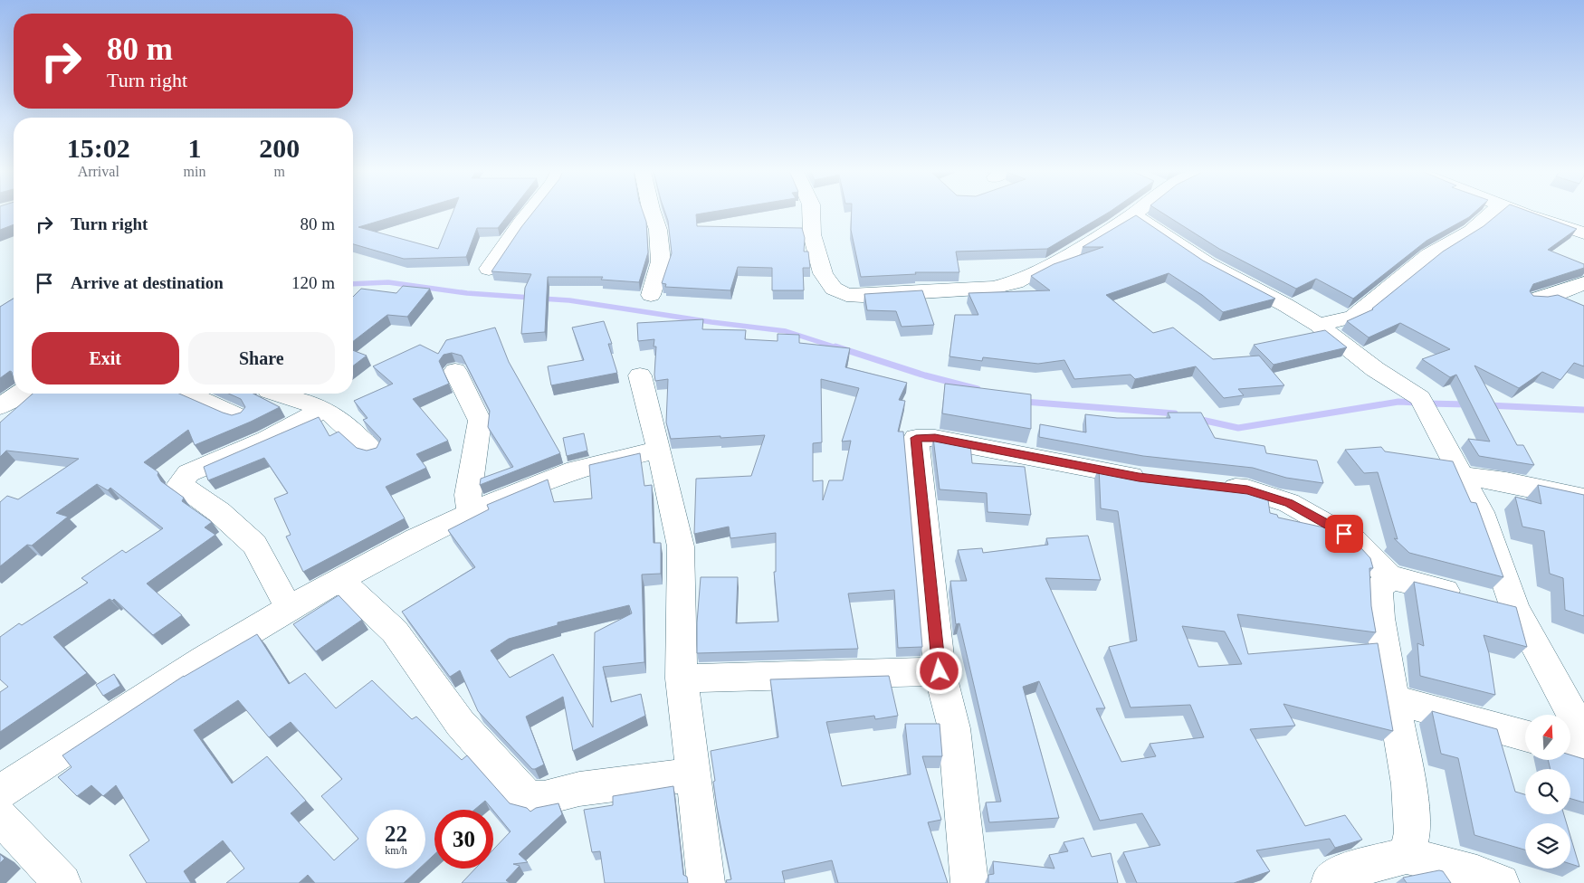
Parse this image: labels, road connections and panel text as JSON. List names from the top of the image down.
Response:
{
  "north": "top",
  "page": {
    "turn": ["80 m", "Turn right"],
    "eta": [
      "15:02",
      "Arrival",
      "1",
      "min",
      "200",
      "m"
    ],
    "list": [
      {
        "name": "Turn right",
        "value": "80 m"
      },
      {
        "name": "Arrive at destination",
        "value": "120 m"
      }
    ],
    "buttons": ["Exit", "Share"],
    "speed": "22 km/h",
    "limit": "30"
  }
}
